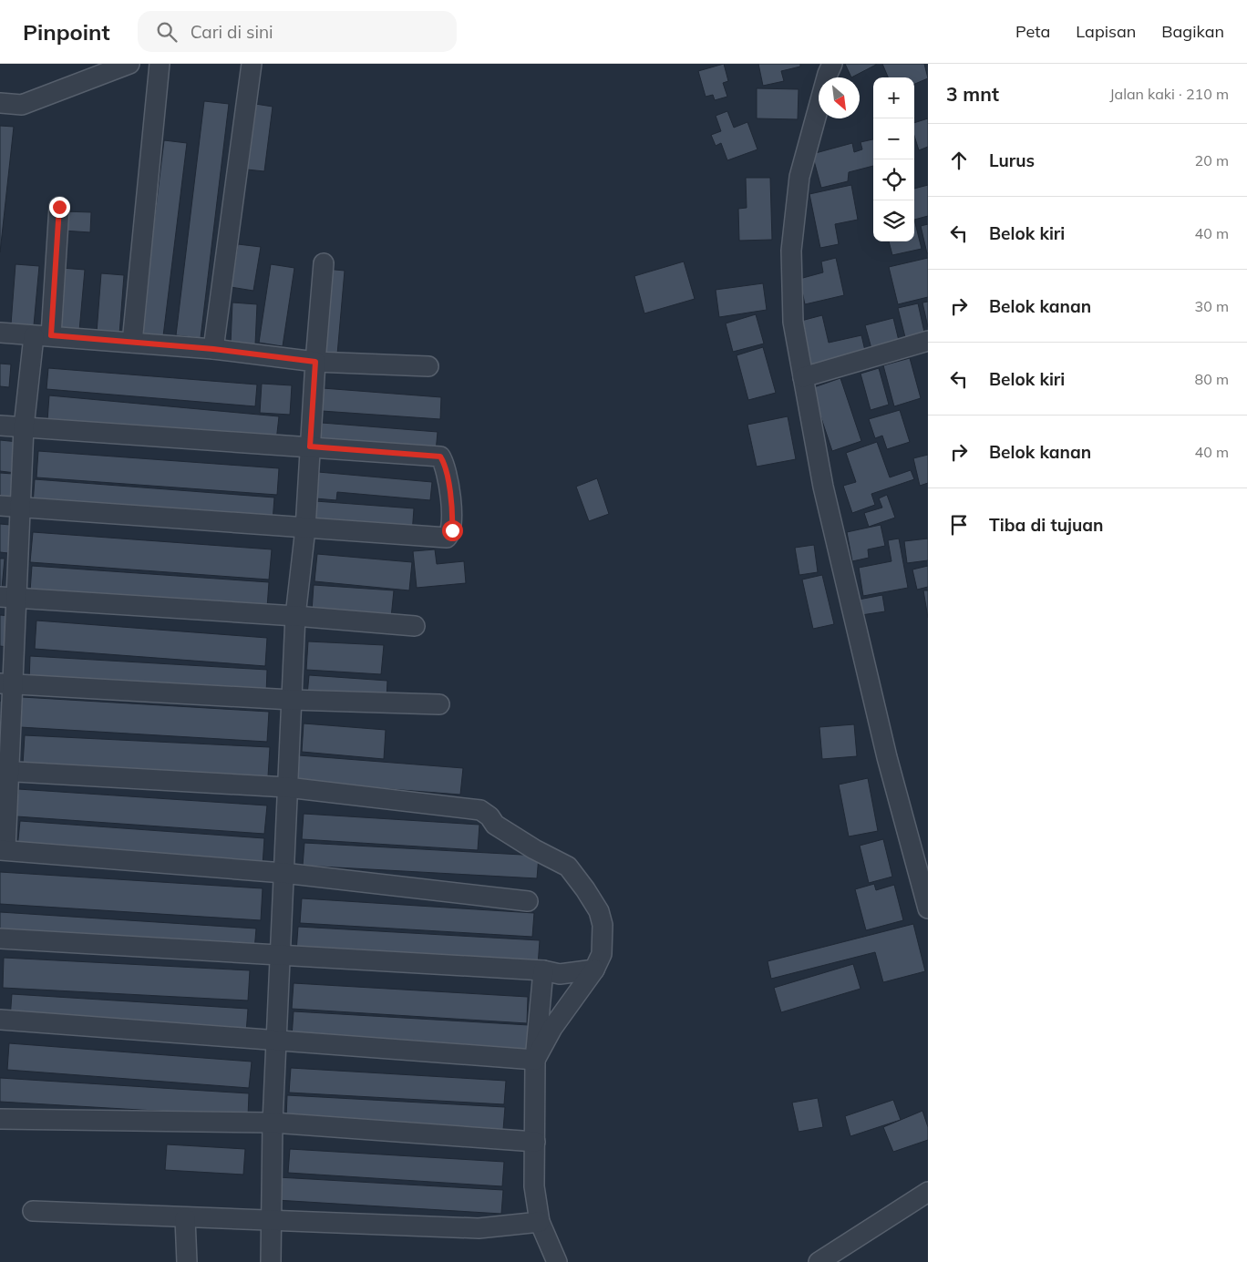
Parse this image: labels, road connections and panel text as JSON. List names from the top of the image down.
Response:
{
  "north": "bottom right",
  "page": {
    "header": "Pinpoint",
    "search": "Cari di sini",
    "nav": ["Peta", "Lapisan", "Bagikan"],
    "heading": ["3 mnt", "Jalan kaki · 210 m"],
    "map_buttons": ["+", "−"],
    "list": [
      ["Lurus", "20 m"],
      ["Belok kiri", "40 m"],
      ["Belok kanan", "30 m"],
      ["Belok kiri", "80 m"],
      ["Belok kanan", "40 m"],
      "Tiba di tujuan"
    ]
  }
}
